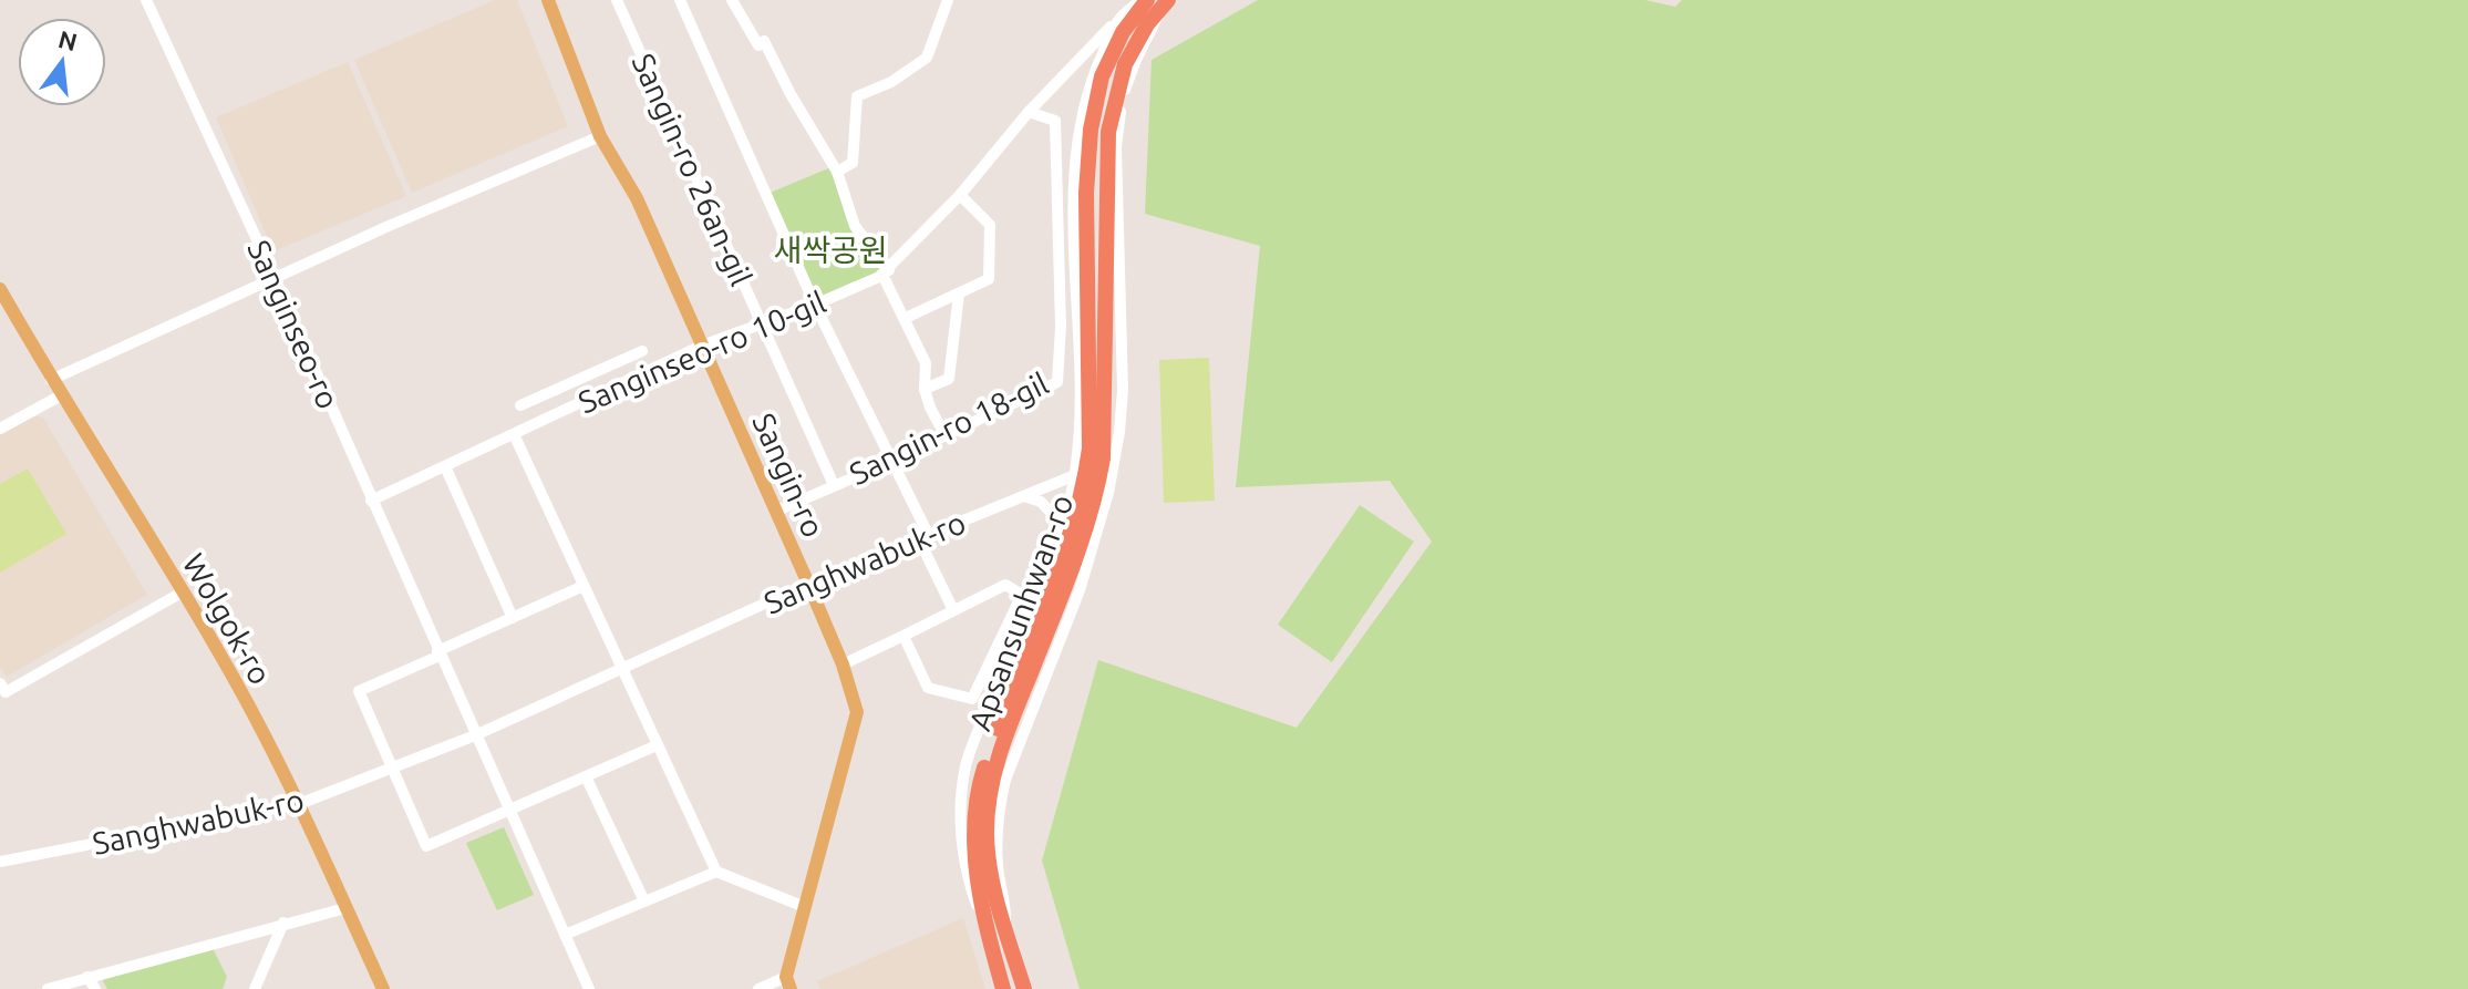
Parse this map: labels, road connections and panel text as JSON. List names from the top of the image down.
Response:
{
  "streets": {
    "highway": ["Apsansunhwan-ro"],
    "main road": ["Sangin-ro", "Wolgok-ro"],
    "street": [
      "Sangin-ro 26an-gil",
      "Sanginseo-ro",
      "Sanginseo-ro 10-gil",
      "Sangin-ro 18-gil",
      "Sanghwabuk-ro"
    ]
  },
  "crossings": [
    ["Sangin-ro 26an-gil", "Sanginseo-ro 10-gil"],
    ["Sangin-ro 26an-gil", "Sangin-ro 18-gil"],
    ["Sanginseo-ro", "Sanginseo-ro 10-gil"],
    ["Sanginseo-ro", "Sanghwabuk-ro"],
    ["Sanginseo-ro 10-gil", "Sangin-ro 18-gil"],
    ["Sanginseo-ro 10-gil", "Sangin-ro"],
    ["Sanginseo-ro 10-gil", "Apsansunhwan-ro"],
    ["Sangin-ro 18-gil", "Sangin-ro"],
    ["Sangin-ro", "Sanghwabuk-ro"],
    ["Sanghwabuk-ro", "Wolgok-ro"]
  ],
  "parks": ["새싹공원"],
  "north": "top"
}
